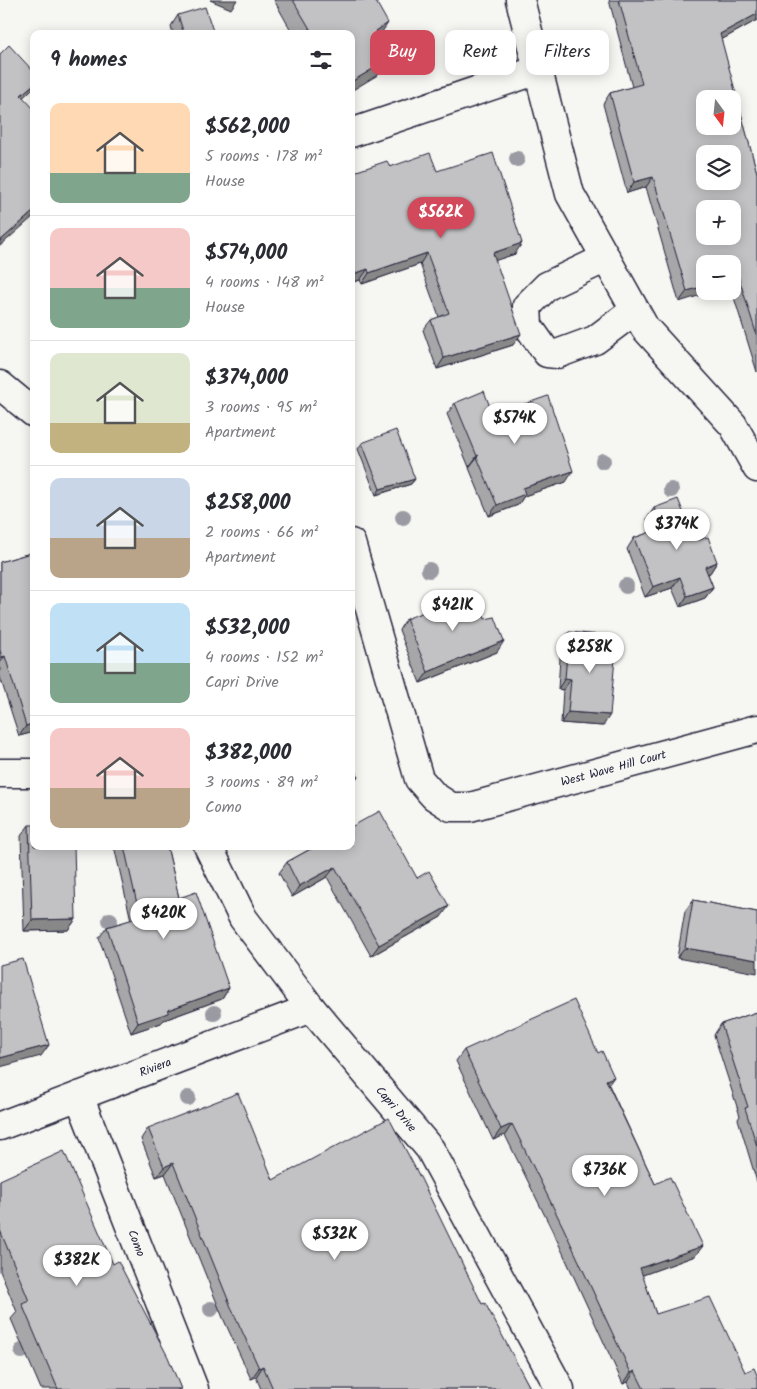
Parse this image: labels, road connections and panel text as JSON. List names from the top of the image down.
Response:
{
  "streets": {
    "street": [
      "West Wave Hill Court",
      "Riviera",
      "Capri Drive",
      "Como"
    ]
  },
  "crossings": [
    ["Riviera", "Capri Drive"],
    ["Riviera", "Como"]
  ],
  "north": "bottom",
  "page": {
    "chip": ["Buy", "Rent", "Filters"],
    "heading": "9 homes",
    "map_buttons": ["+", "−"],
    "list": [
      {
        "name": "$562,000",
        "note": "5 rooms · 178 m² · House"
      },
      {
        "name": "$574,000",
        "note": "4 rooms · 148 m² · House"
      },
      {
        "name": "$374,000",
        "note": "3 rooms · 95 m² · Apartment"
      },
      {
        "name": "$258,000",
        "note": "2 rooms · 66 m² · Apartment"
      },
      {
        "name": "$532,000",
        "note": "4 rooms · 152 m² · Capri Drive"
      },
      {
        "name": "$382,000",
        "note": "3 rooms · 89 m² · Como"
      }
    ],
    "price": [
      "$562K",
      "$574K",
      "$374K",
      "$421K",
      "$258K",
      "$420K",
      "$736K",
      "$532K",
      "$382K"
    ]
  }
}
